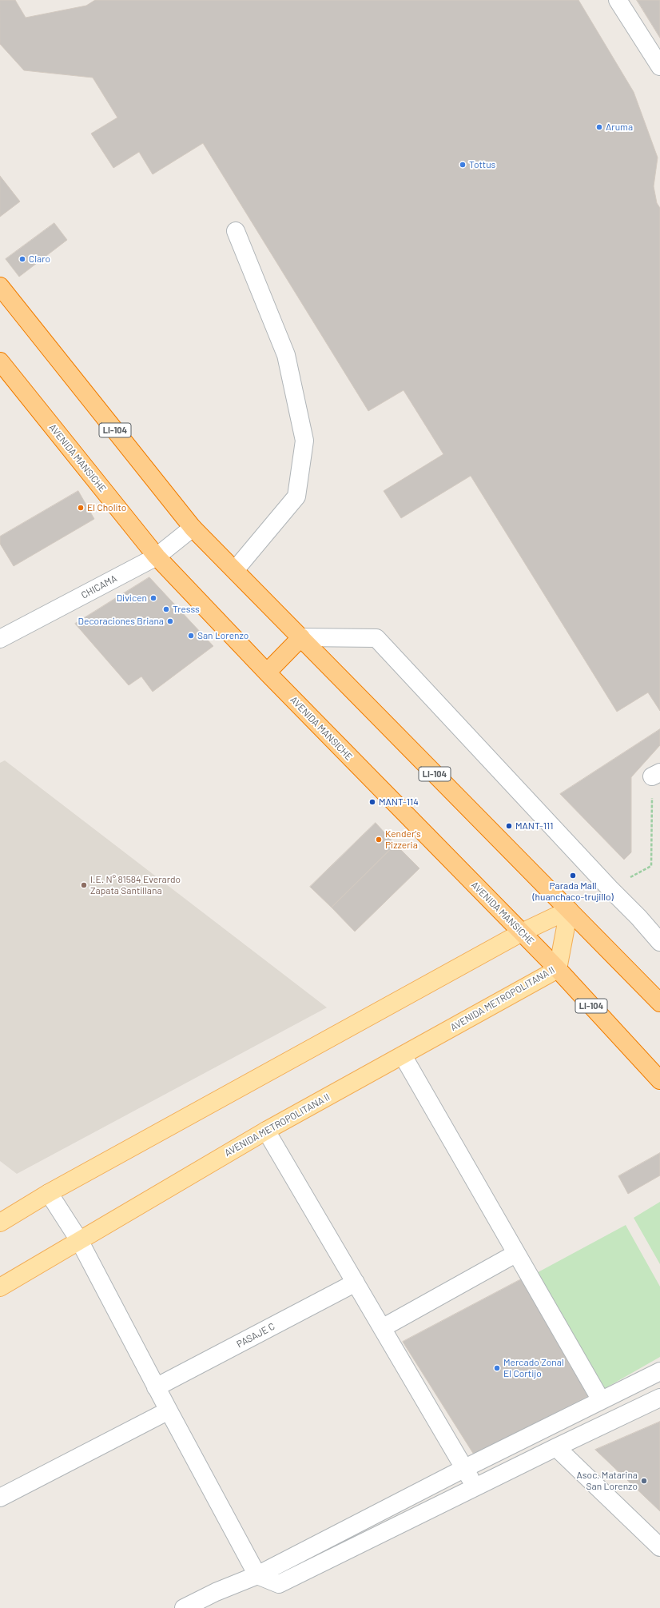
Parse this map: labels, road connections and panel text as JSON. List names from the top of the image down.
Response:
{
  "streets": {
    "highway": ["LI-104", "AVENIDA MANSICHE"],
    "main road": ["AVENIDA METROPOLITANA II"],
    "street": ["CHICAMA", "PASAJE C"]
  },
  "crossings": [
    ["LI-104", "CHICAMA"],
    ["LI-104", "AVENIDA METROPOLITANA II"],
    ["AVENIDA MANSICHE", "CHICAMA"],
    ["AVENIDA MANSICHE", "AVENIDA METROPOLITANA II"]
  ],
  "places": [
    "Aruma",
    "Tottus",
    "Claro",
    "El Cholito",
    "Divicen",
    "Tresss",
    "Decoraciones Briana",
    "San Lorenzo",
    "MANT-114",
    "MANT-111",
    "Kender's Pizzeria",
    "Parada Mall (huanchaco-trujillo)",
    "I.E. N° 81584 Everardo Zapata Santillana",
    "Mercado Zonal El Cortijo",
    "Asoc. Matarina San Lorenzo"
  ]
}
